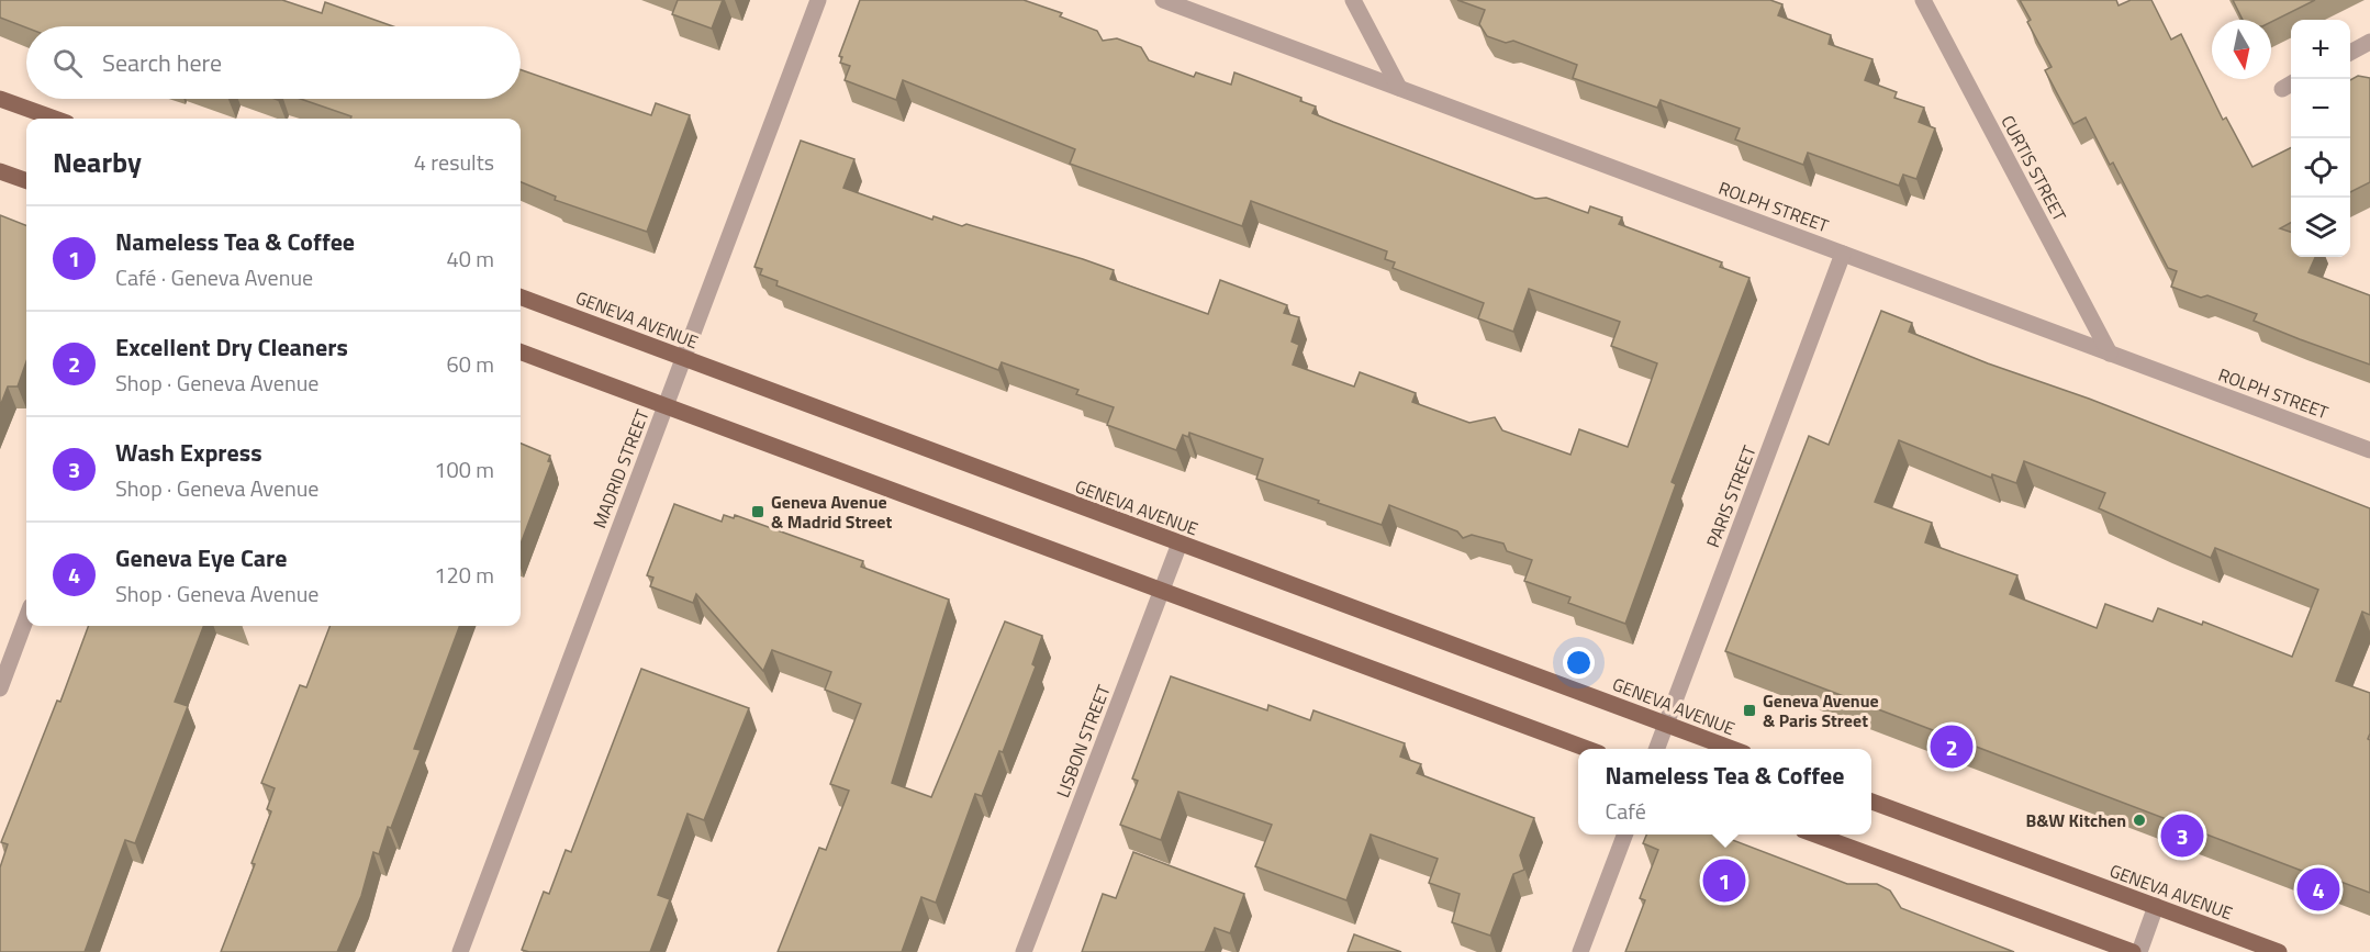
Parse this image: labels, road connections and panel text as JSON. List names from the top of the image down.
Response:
{
  "streets": {
    "main road": ["GENEVA AVENUE"],
    "street": [
      "CURTIS STREET",
      "ROLPH STREET",
      "MADRID STREET",
      "PARIS STREET",
      "LISBON STREET"
    ]
  },
  "crossings": [
    ["CURTIS STREET", "ROLPH STREET"],
    ["ROLPH STREET", "PARIS STREET"],
    ["GENEVA AVENUE", "MADRID STREET"],
    ["GENEVA AVENUE", "PARIS STREET"],
    ["GENEVA AVENUE", "LISBON STREET"]
  ],
  "places": {
    "transit": ["Geneva Avenue & Madrid Street", "Geneva Avenue & Paris Street"],
    "other": ["B&W Kitchen"]
  },
  "north": "bottom",
  "page": {
    "map_buttons": ["+", "−"],
    "search": "Search here",
    "heading": ["Nearby", "4 results"],
    "list": [
      {
        "mark": "1",
        "name": "Nameless Tea & Coffee",
        "note": "Café · Geneva Avenue",
        "value": "40 m"
      },
      {
        "mark": "2",
        "name": "Excellent Dry Cleaners",
        "note": "Shop · Geneva Avenue",
        "value": "60 m"
      },
      {
        "mark": "3",
        "name": "Wash Express",
        "note": "Shop · Geneva Avenue",
        "value": "100 m"
      },
      {
        "mark": "4",
        "name": "Geneva Eye Care",
        "note": "Shop · Geneva Avenue",
        "value": "120 m"
      }
    ],
    "pins": [
      "2",
      "3",
      "1",
      "4"
    ],
    "popup": ["Nameless Tea & Coffee", "Café"]
  }
}
